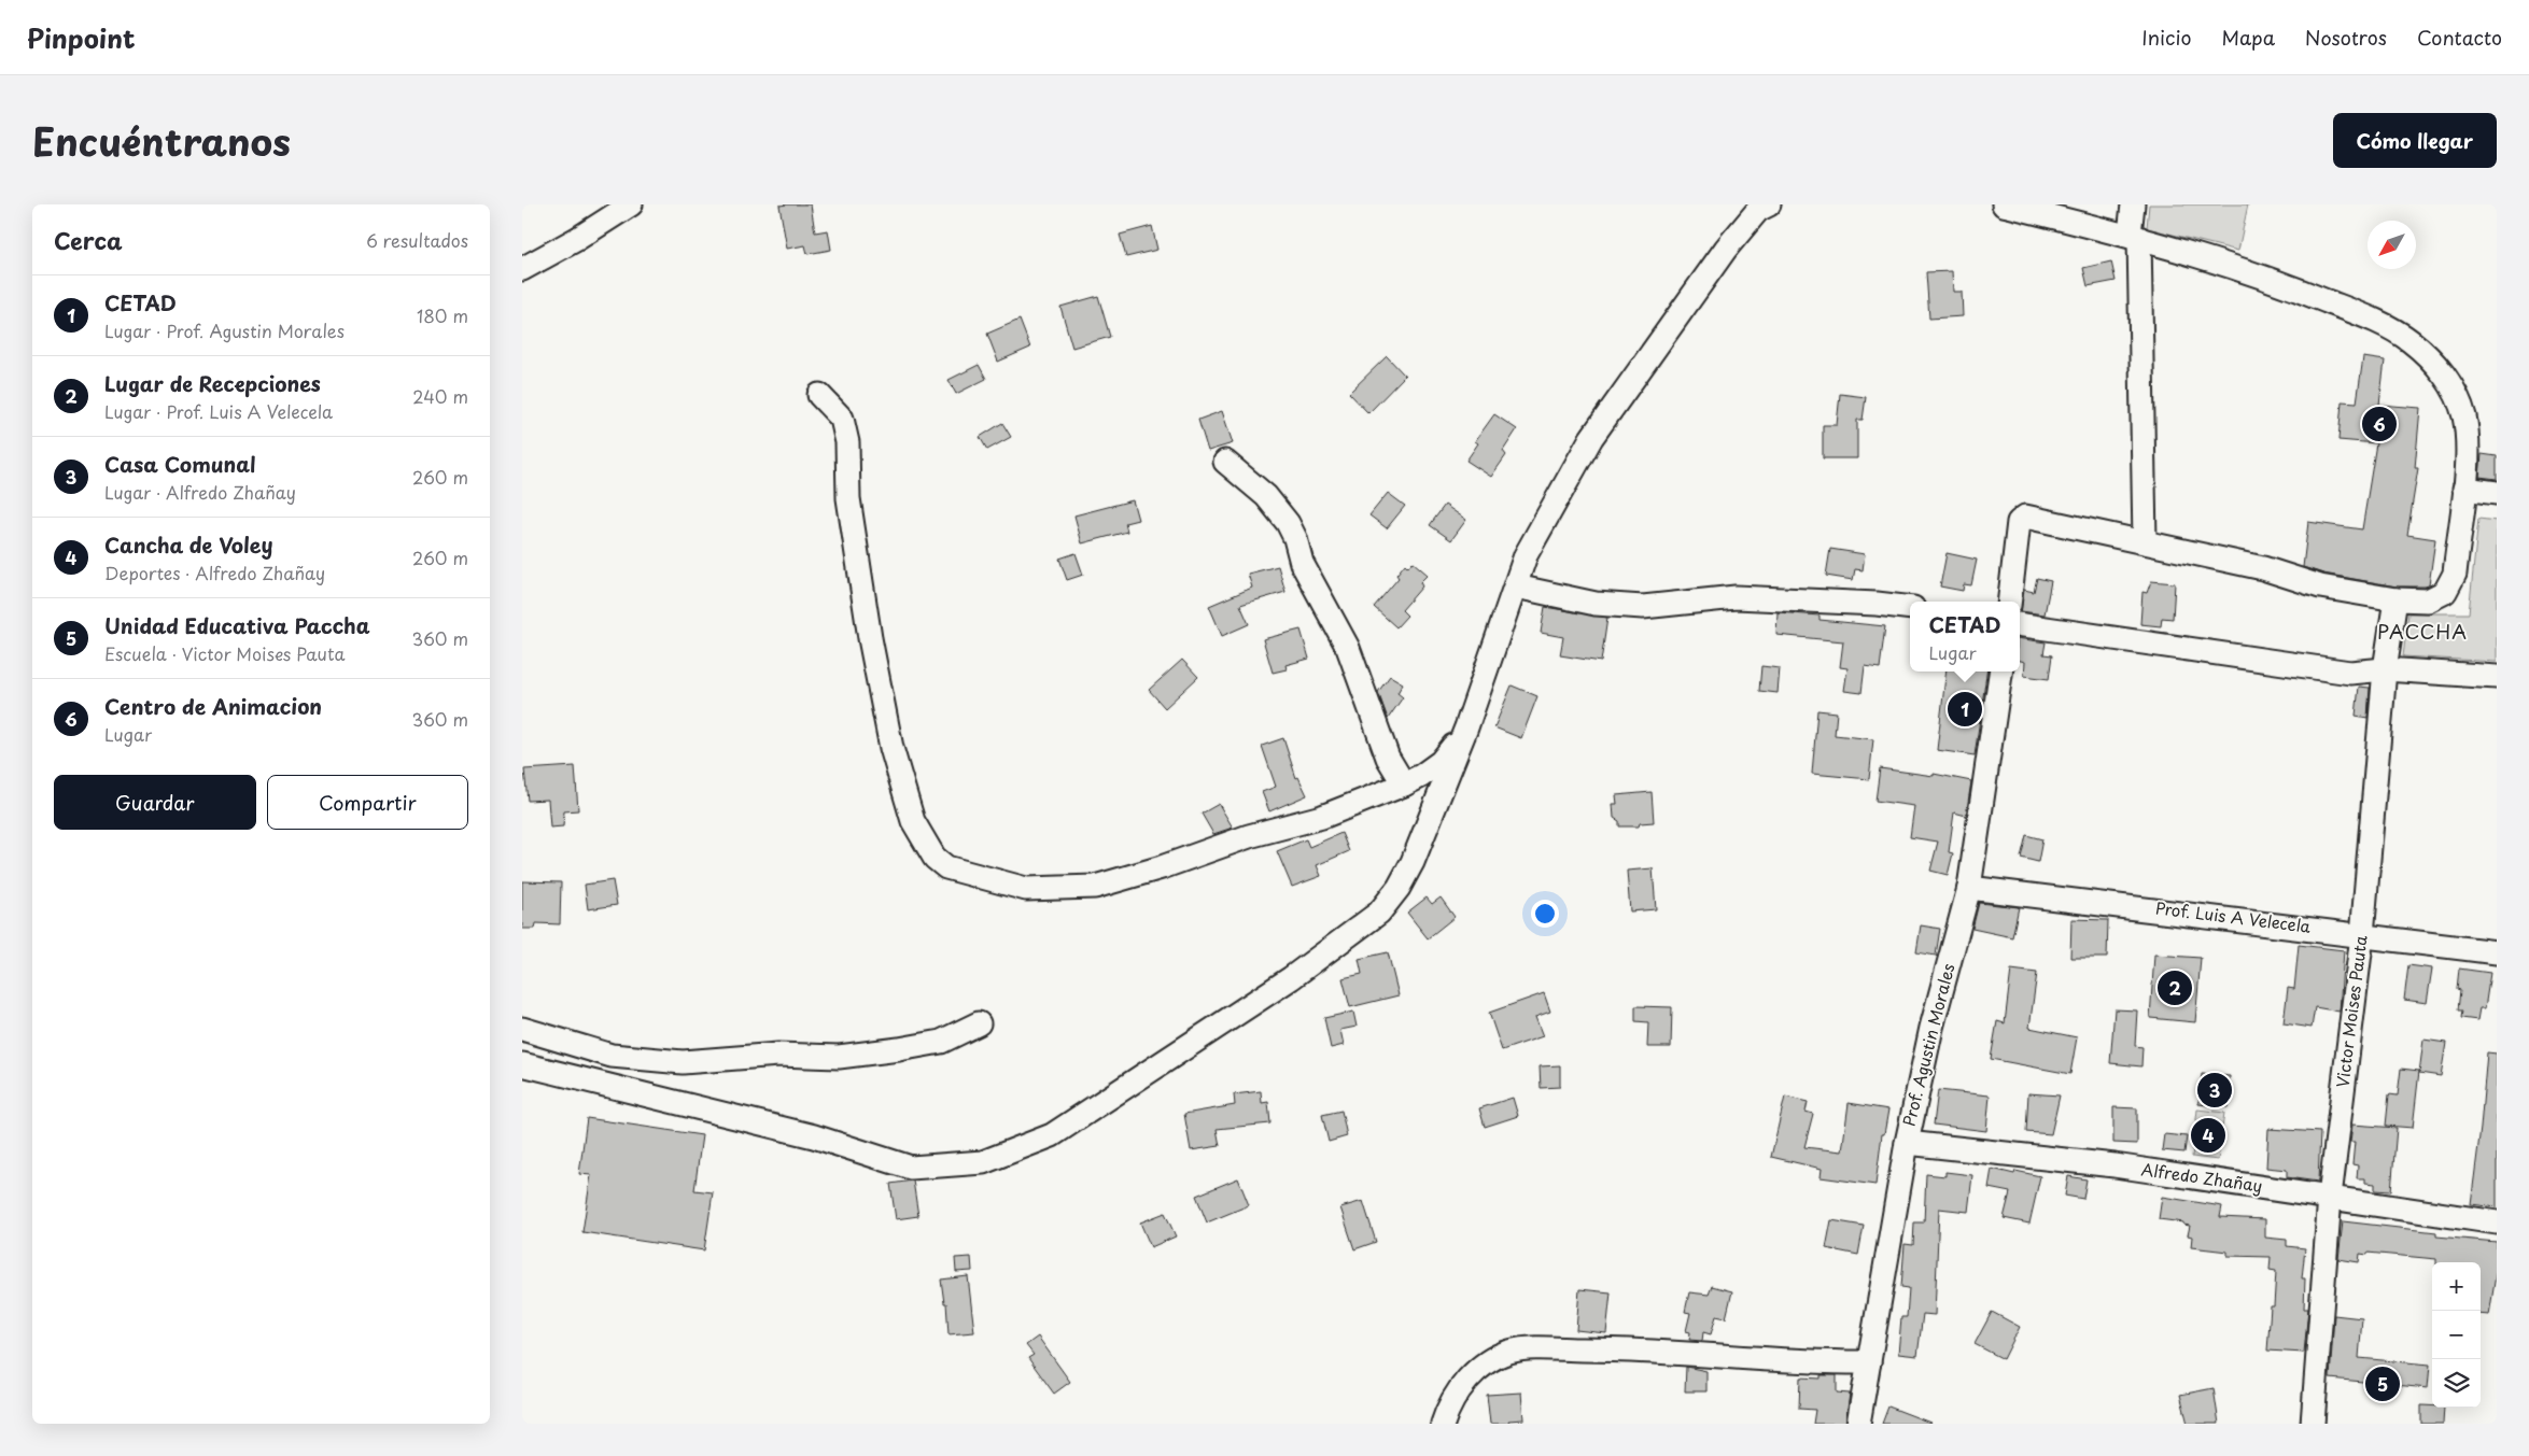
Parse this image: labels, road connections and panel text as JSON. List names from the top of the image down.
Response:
{
  "streets": {
    "street": [
      "Prof. Luis A Velecela",
      "Victor Moises Pauta",
      "Prof. Agustin Morales",
      "Alfredo Zhañay"
    ]
  },
  "crossings": [
    ["Prof. Luis A Velecela", "Victor Moises Pauta"],
    ["Prof. Luis A Velecela", "Prof. Agustin Morales"],
    ["Victor Moises Pauta", "Alfredo Zhañay"],
    ["Prof. Agustin Morales", "Alfredo Zhañay"]
  ],
  "districts": ["PACCHA"],
  "north": "bottom left",
  "page": {
    "header": "Pinpoint",
    "nav": [
      "Inicio",
      "Mapa",
      "Nosotros",
      "Contacto"
    ],
    "title": "Encuéntranos",
    "buttons": [
      "Cómo llegar",
      ["Guardar", "Compartir"]
    ],
    "heading": ["Cerca", "6 resultados"],
    "list": [
      {
        "mark": "1",
        "name": "CETAD",
        "note": "Lugar · Prof. Agustin Morales",
        "value": "180 m"
      },
      {
        "mark": "2",
        "name": "Lugar de Recepciones",
        "note": "Lugar · Prof. Luis A Velecela",
        "value": "240 m"
      },
      {
        "mark": "3",
        "name": "Casa Comunal",
        "note": "Lugar · Alfredo Zhañay",
        "value": "260 m"
      },
      {
        "mark": "4",
        "name": "Cancha de Voley",
        "note": "Deportes · Alfredo Zhañay",
        "value": "260 m"
      },
      {
        "mark": "5",
        "name": "Unidad Educativa Paccha",
        "note": "Escuela · Victor Moises Pauta",
        "value": "360 m"
      },
      {
        "mark": "6",
        "name": "Centro de Animacion",
        "note": "Lugar",
        "value": "360 m"
      }
    ],
    "pins": [
      "6",
      "1",
      "2",
      "3",
      "4",
      "5"
    ],
    "popup": ["CETAD", "Lugar"],
    "map_buttons": ["+", "−"]
  }
}
